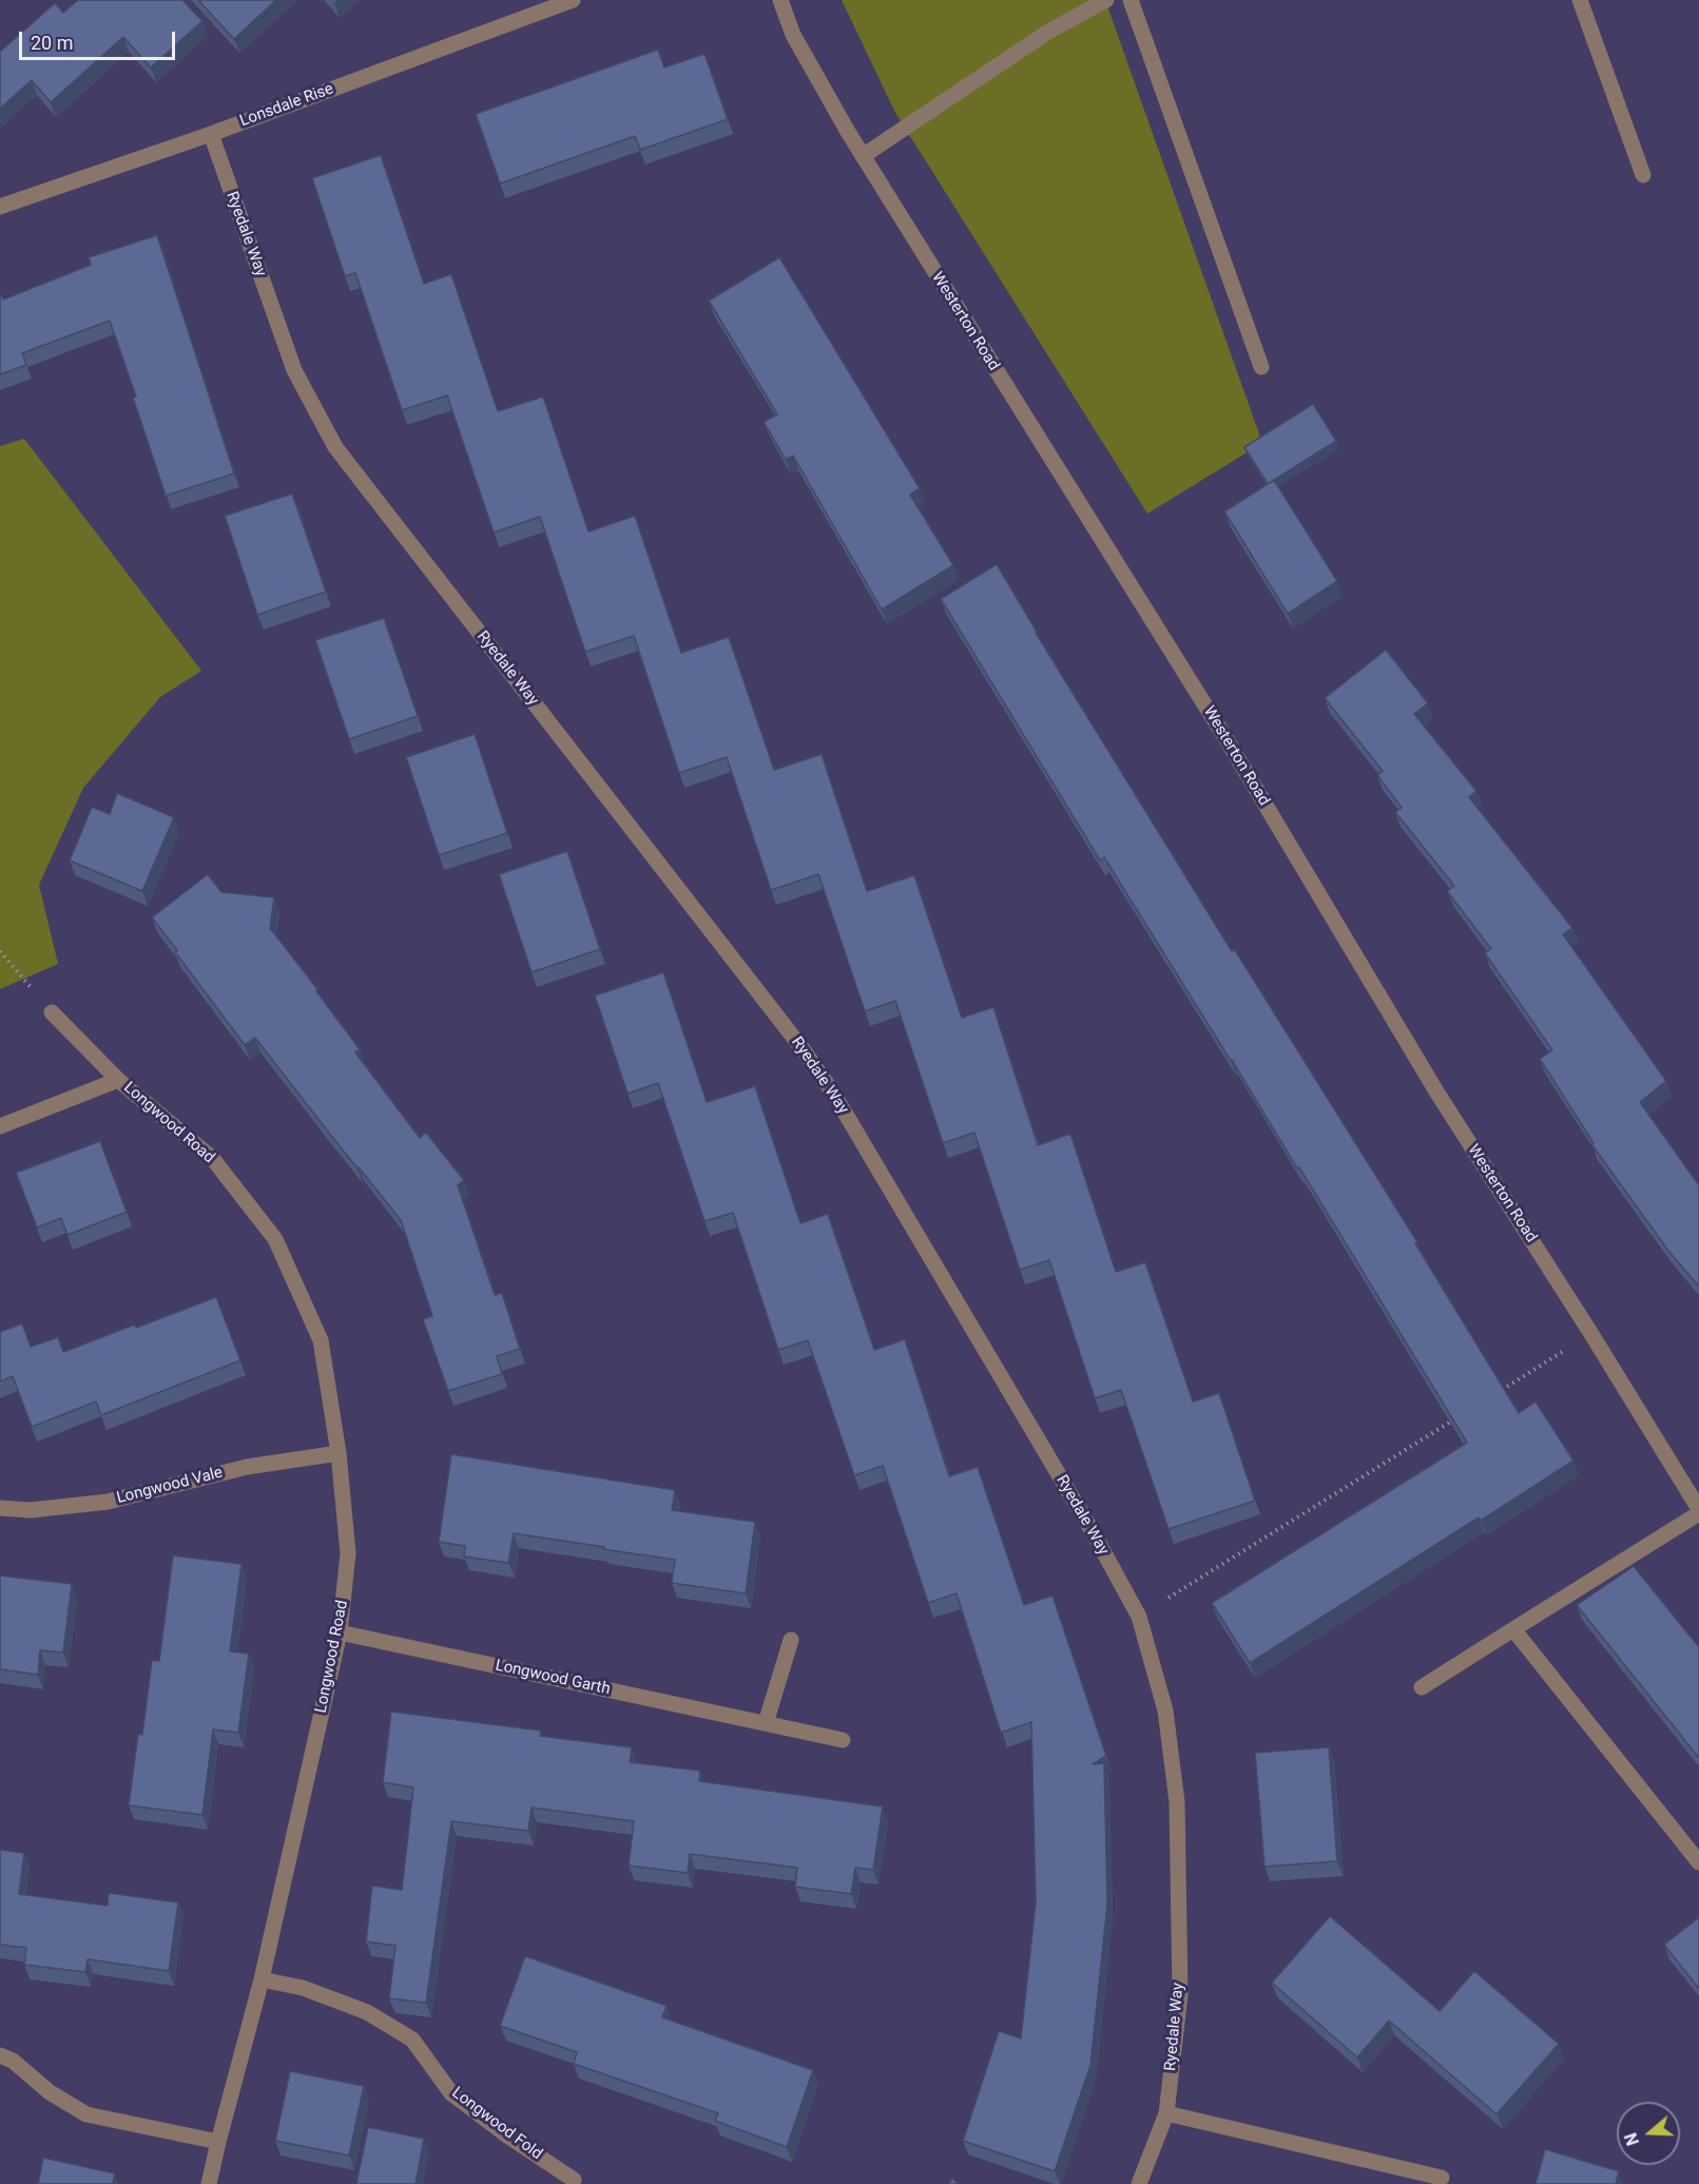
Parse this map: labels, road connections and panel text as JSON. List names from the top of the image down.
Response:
{
  "streets": {
    "street": [
      "Lonsdale Rise",
      "Ryedale Way",
      "Westerton Road",
      "Longwood Road",
      "Longwood Vale",
      "Longwood Garth",
      "Longwood Fold"
    ]
  },
  "crossings": [
    ["Lonsdale Rise", "Ryedale Way"],
    ["Longwood Road", "Longwood Vale"],
    ["Longwood Road", "Longwood Garth"],
    ["Longwood Road", "Longwood Fold"]
  ],
  "scale_bar": "20 m",
  "north": "left"
}
